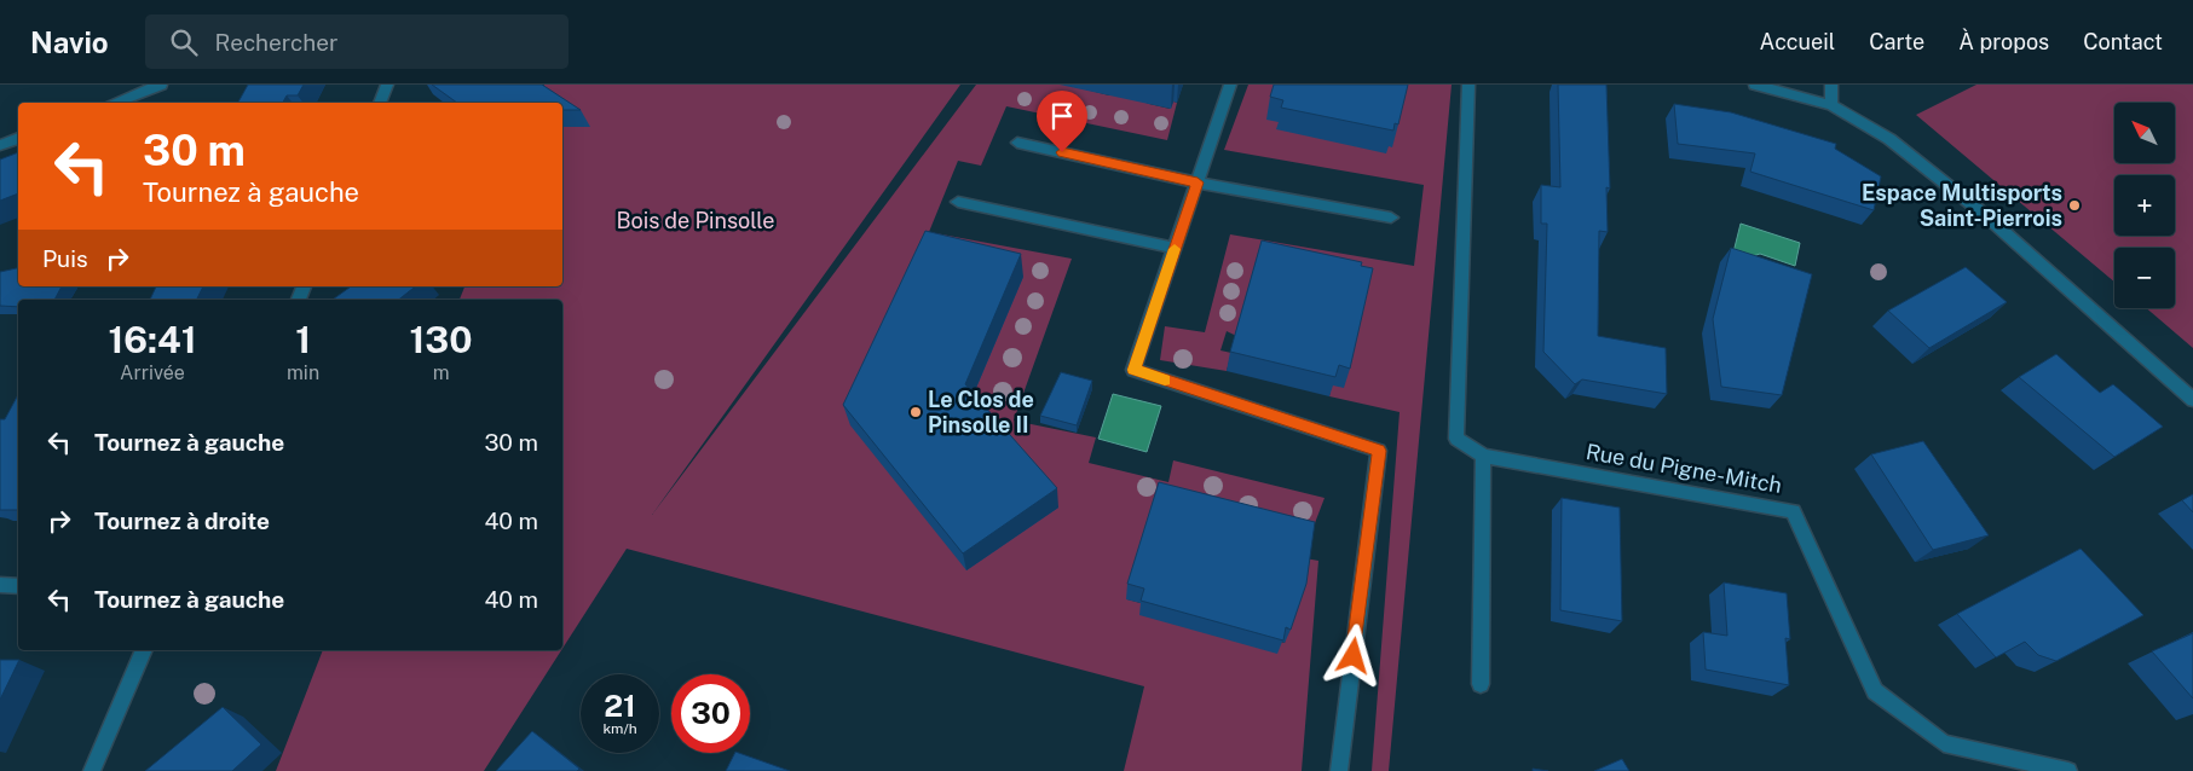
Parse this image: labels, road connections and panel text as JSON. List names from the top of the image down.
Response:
{
  "streets": {
    "street": ["Rue du Pigne-Mitch"]
  },
  "parks": ["Bois de Pinsolle"],
  "places": ["Espace Multisports Saint-Pierrois", "Le Clos de Pinsolle II"],
  "north": "top left",
  "page": {
    "header": "Navio",
    "search": "Rechercher",
    "nav": [
      "Accueil",
      "Carte",
      "À propos",
      "Contact"
    ],
    "map_buttons": ["+", "−"],
    "turn": ["30 m", "Tournez à gauche"],
    "then": "Puis",
    "eta": [
      "16:41",
      "Arrivée",
      "1",
      "min",
      "130",
      "m"
    ],
    "list": [
      {
        "name": "Tournez à gauche",
        "value": "30 m"
      },
      {
        "name": "Tournez à droite",
        "value": "40 m"
      },
      {
        "name": "Tournez à gauche",
        "value": "40 m"
      }
    ],
    "speed": "21 km/h",
    "limit": "30"
  }
}
